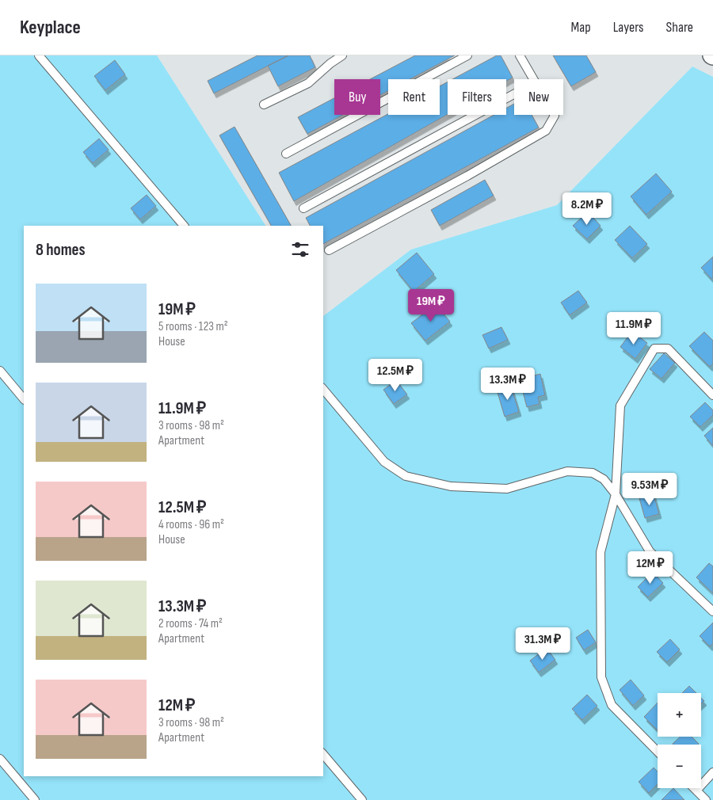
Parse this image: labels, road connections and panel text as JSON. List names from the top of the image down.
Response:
{
  "page": {
    "header": "Keyplace",
    "nav": ["Map", "Layers", "Share"],
    "chip": [
      "Buy",
      "Rent",
      "Filters",
      "New"
    ],
    "price": [
      "8.2M ₽",
      "19M ₽",
      "11.9M ₽",
      "12.5M ₽",
      "13.3M ₽",
      "9.53M ₽",
      "12M ₽",
      "31.3M ₽"
    ],
    "heading": "8 homes",
    "list": [
      {
        "name": "19M ₽",
        "note": "5 rooms · 123 m² · House"
      },
      {
        "name": "11.9M ₽",
        "note": "3 rooms · 98 m² · Apartment"
      },
      {
        "name": "12.5M ₽",
        "note": "4 rooms · 96 m² · House"
      },
      {
        "name": "13.3M ₽",
        "note": "2 rooms · 74 m² · Apartment"
      },
      {
        "name": "12M ₽",
        "note": "3 rooms · 98 m² · Apartment"
      }
    ],
    "map_buttons": ["+", "−"]
  }
}
